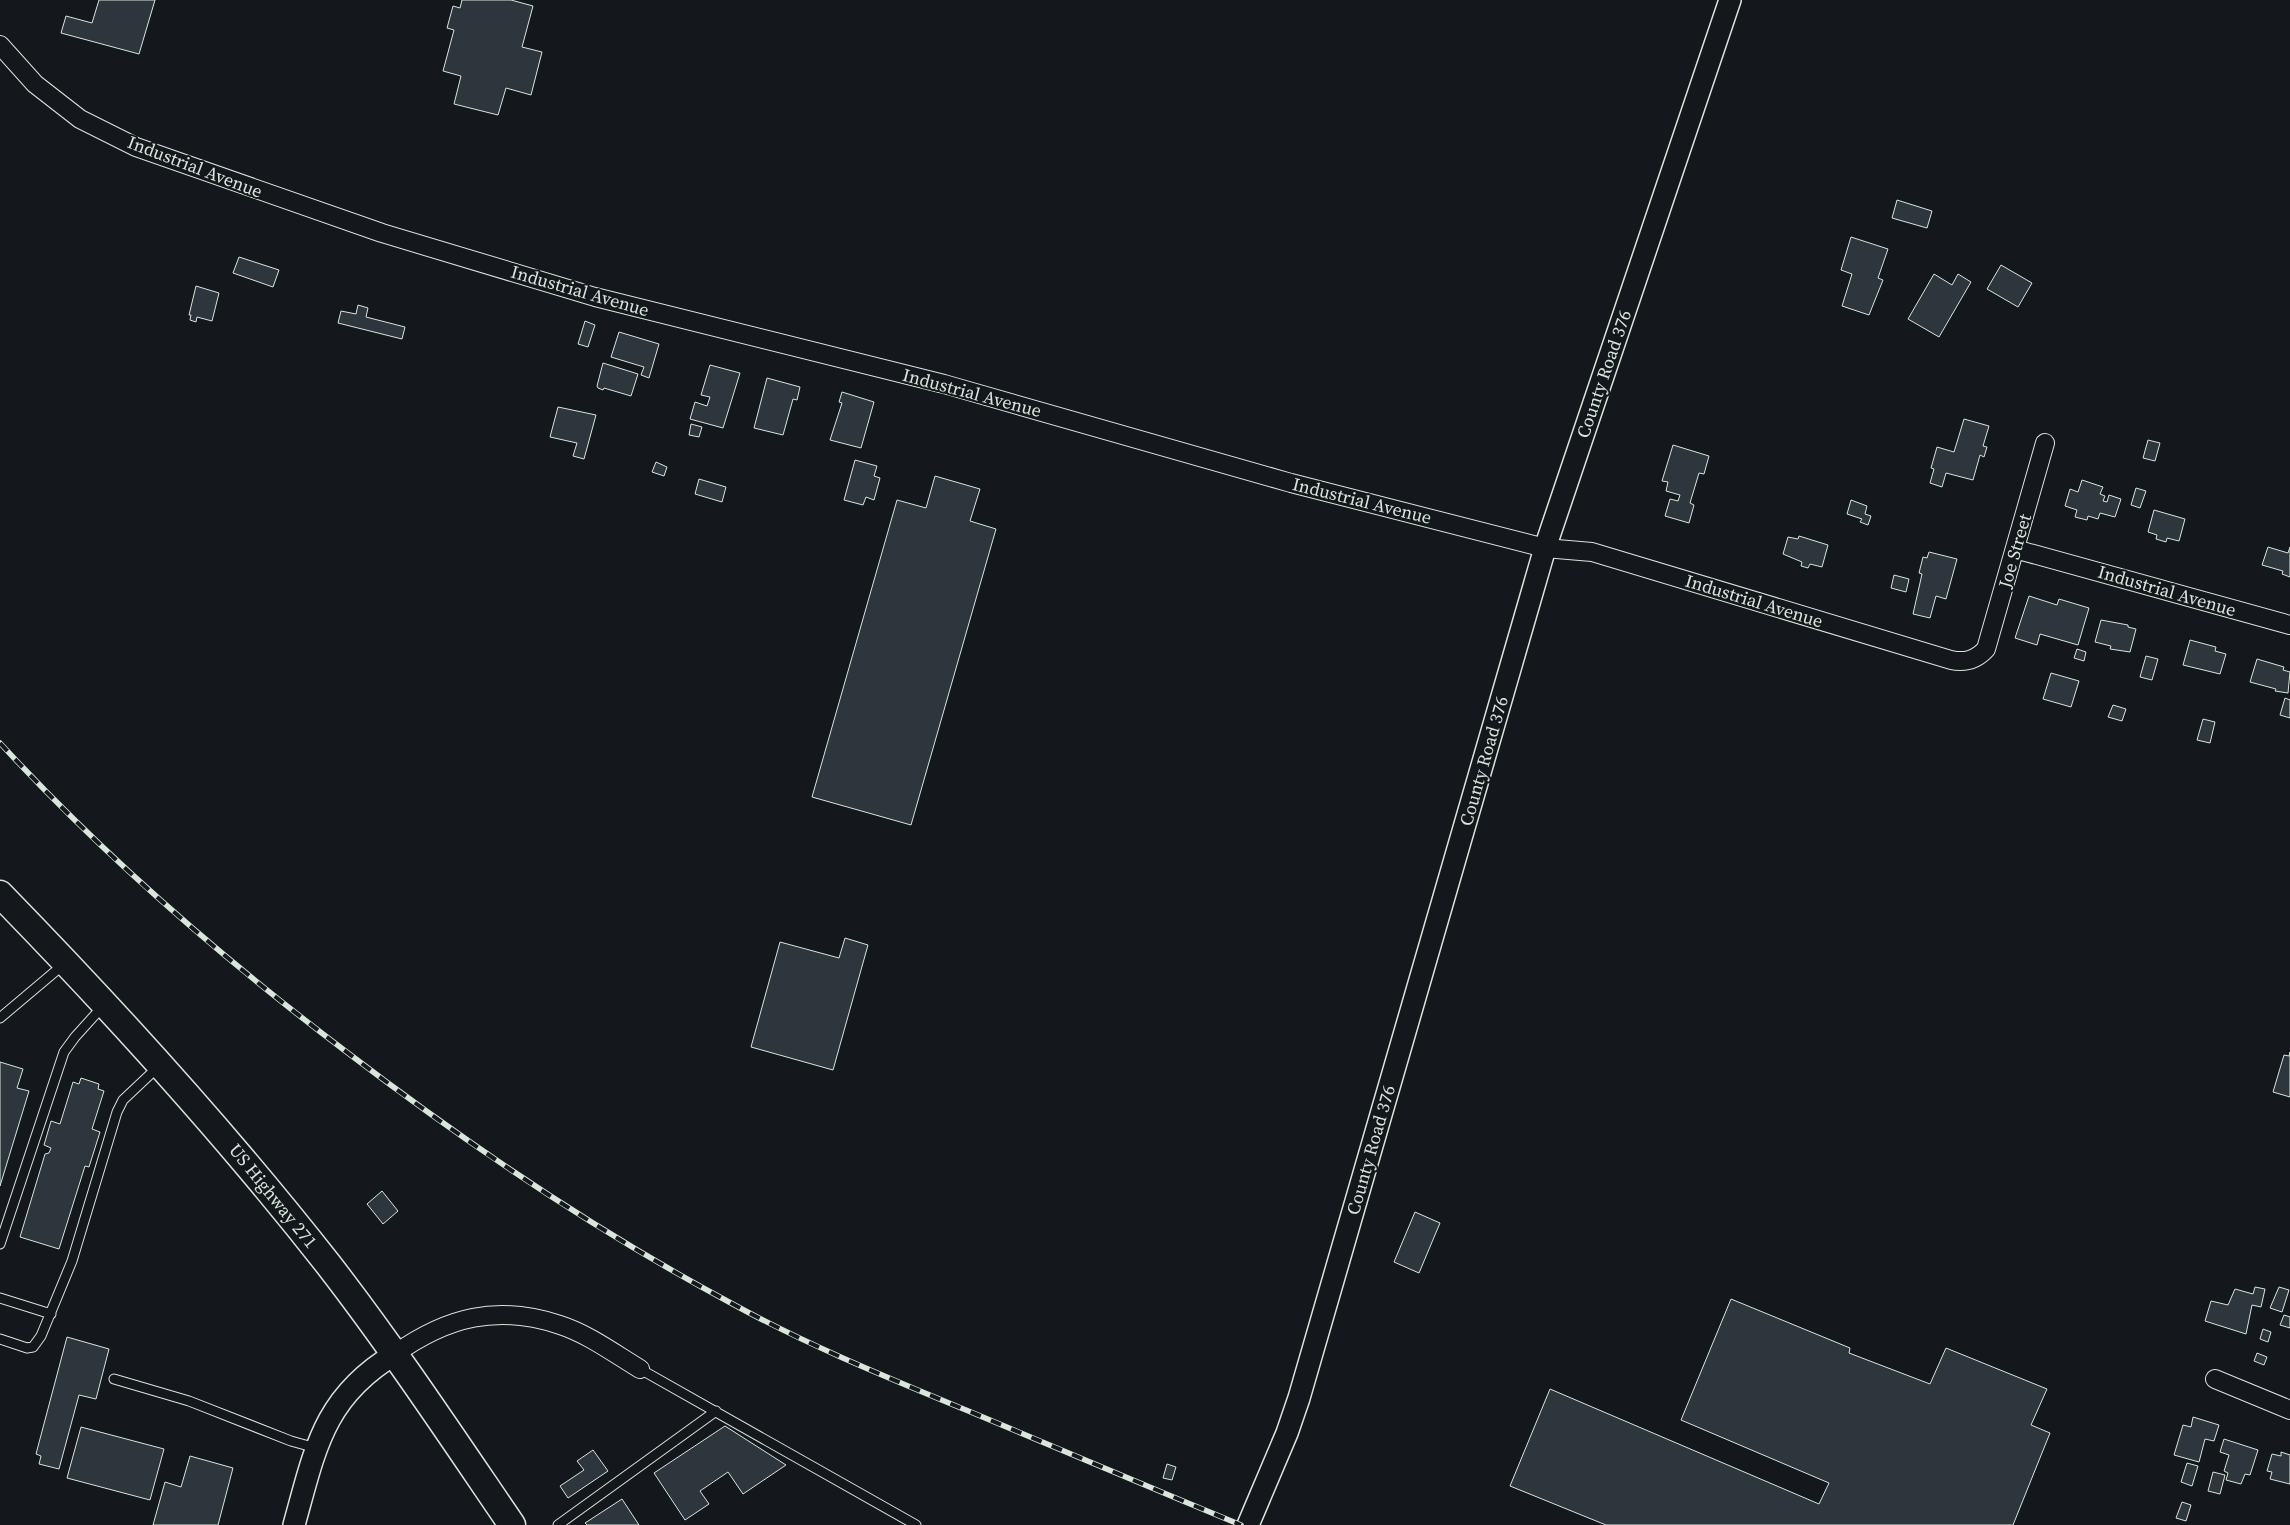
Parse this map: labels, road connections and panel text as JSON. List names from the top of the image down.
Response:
{
  "streets": {
    "main road": ["US Highway 271"],
    "street": ["Industrial Avenue", "County Road 376", "Joe Street"]
  },
  "crossings": [
    ["Industrial Avenue", "County Road 376"],
    ["Industrial Avenue", "Joe Street"]
  ]
}
